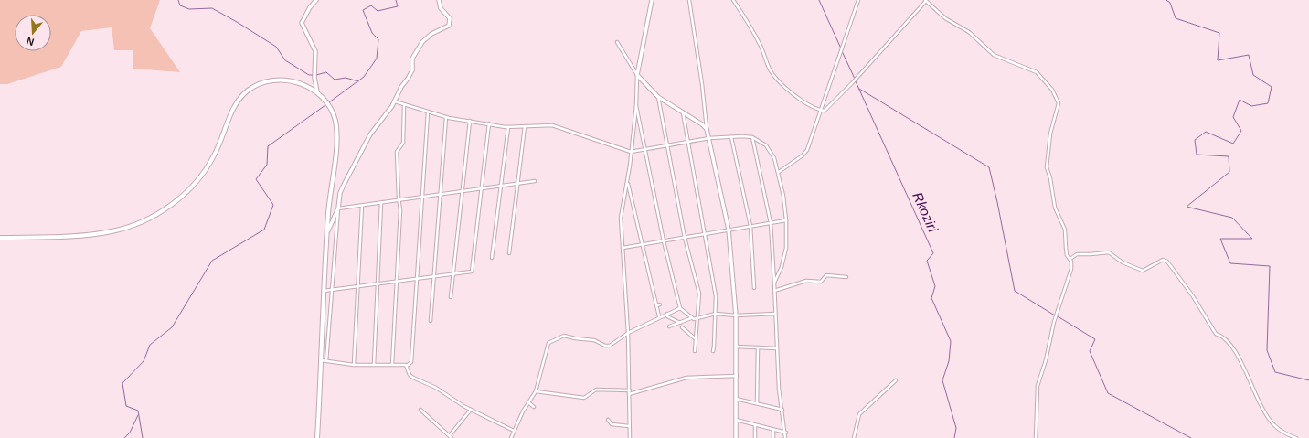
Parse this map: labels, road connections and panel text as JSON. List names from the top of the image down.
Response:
{
  "water": ["Rkoziri"],
  "north": "bottom"
}
